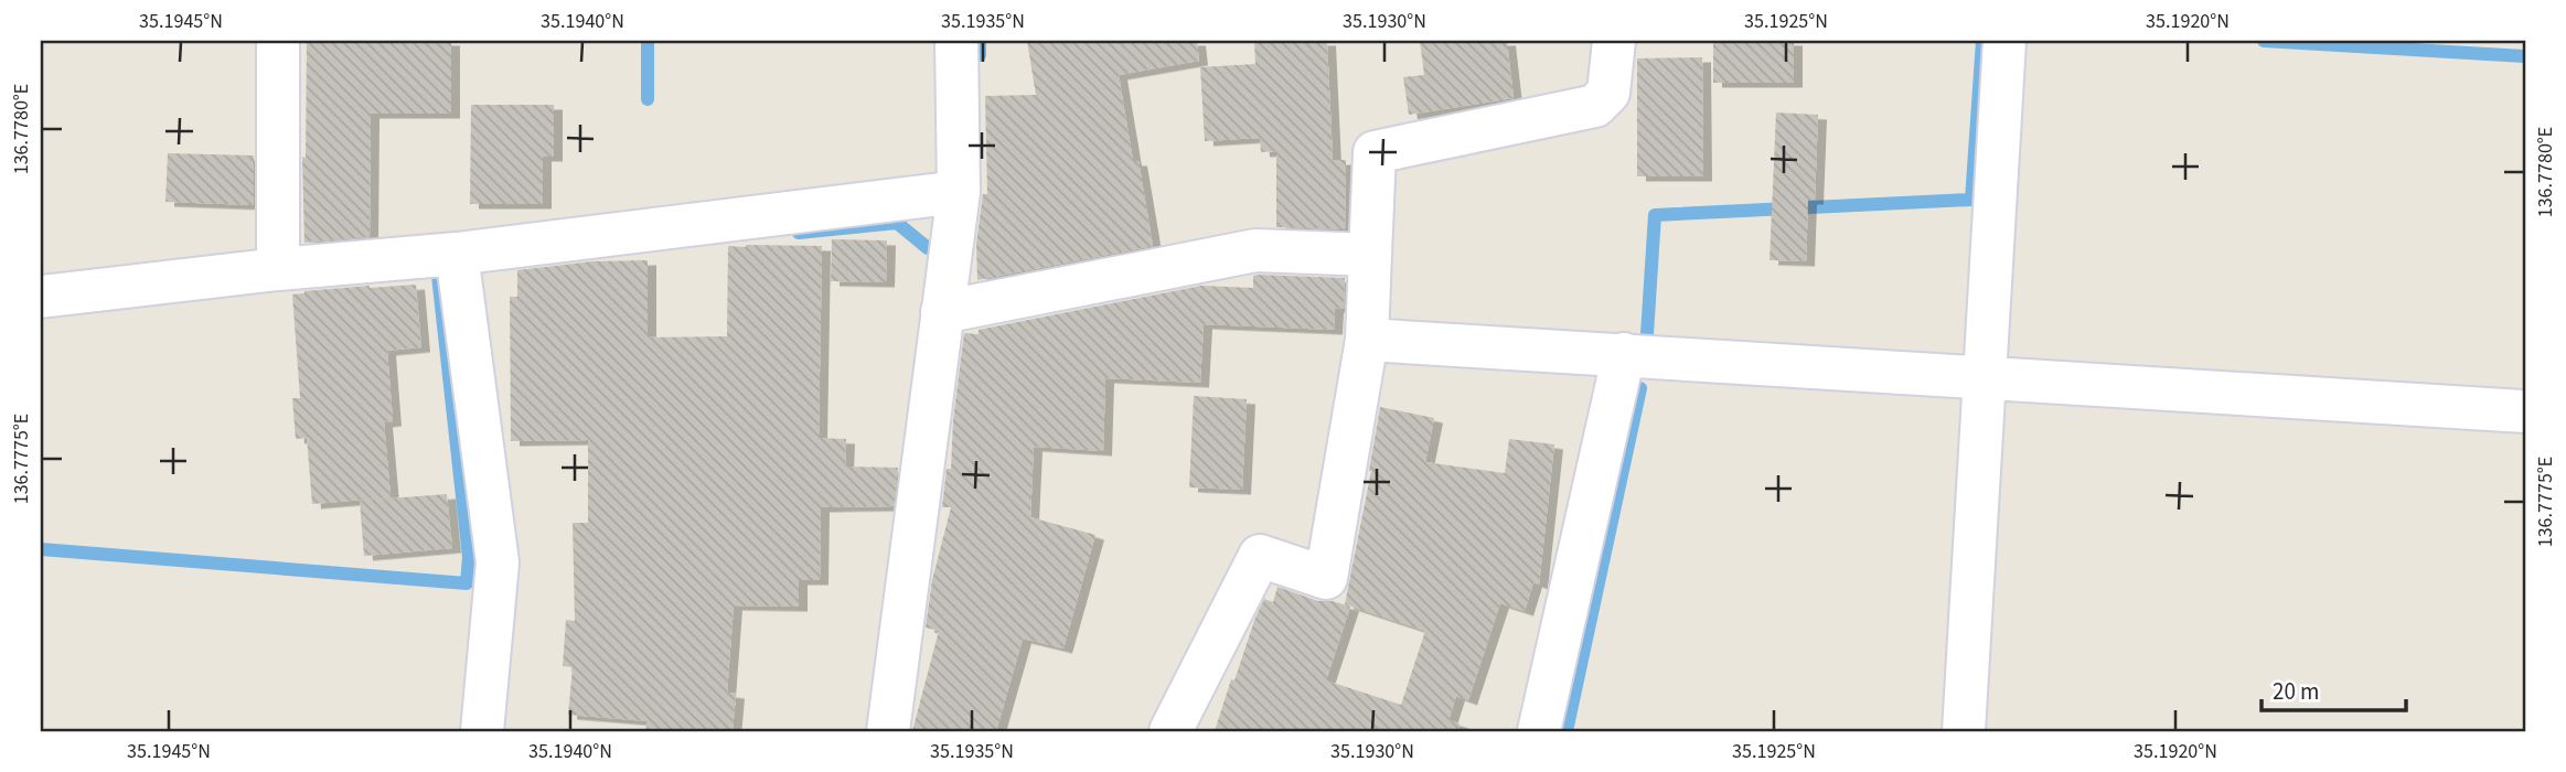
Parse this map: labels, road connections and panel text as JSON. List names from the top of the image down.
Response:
{
  "scale_bar": "20 m",
  "coordinates": [
    "35.1945°N",
    "35.1940°N",
    "35.1935°N",
    "35.1930°N",
    "35.1925°N",
    "35.1920°N",
    "136.7780°E",
    "136.7775°E"
  ]
}
